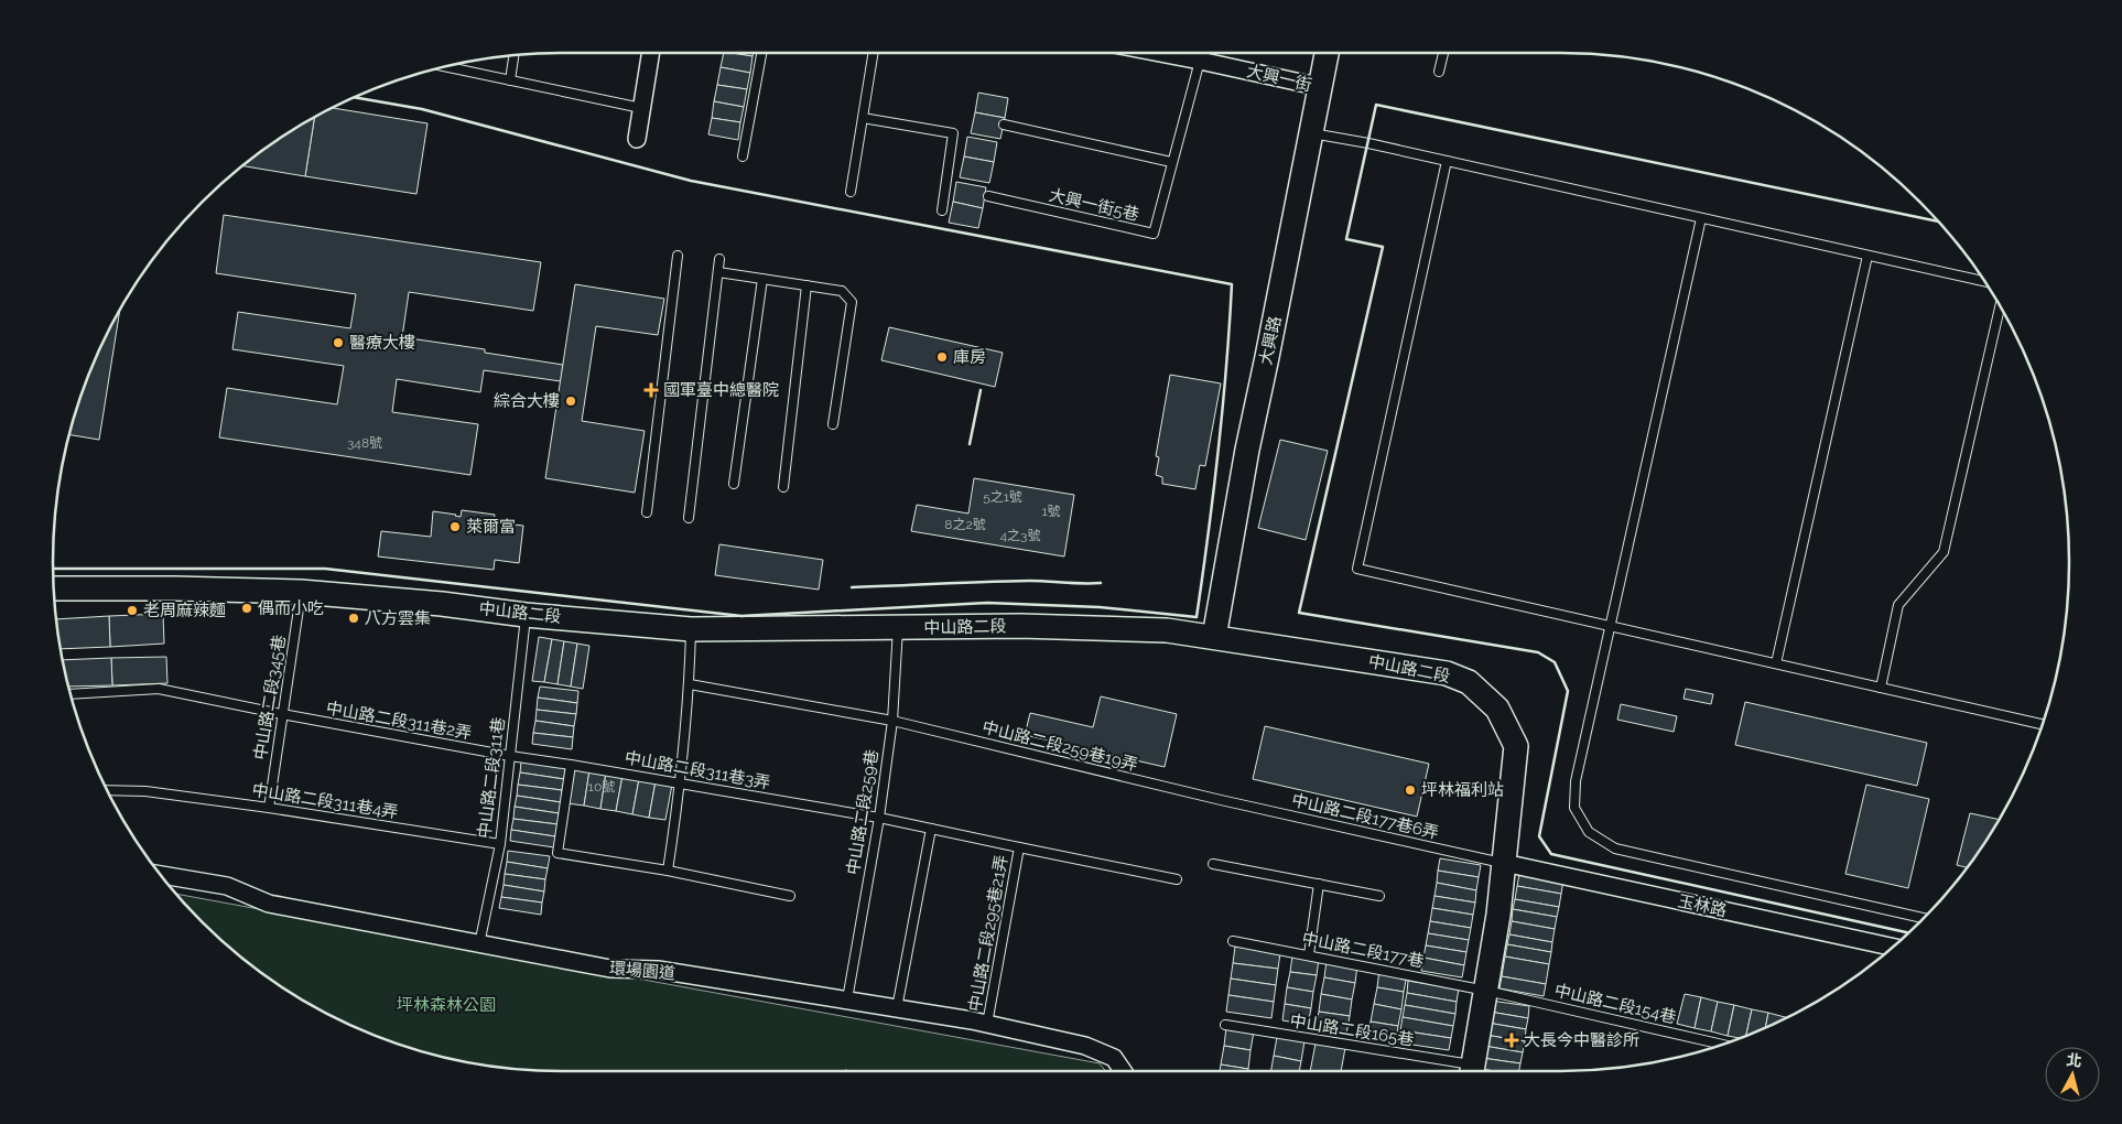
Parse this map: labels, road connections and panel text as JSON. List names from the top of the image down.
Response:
{
  "streets": {
    "main road": ["大興路", "中山路二段"],
    "street": ["大興一街", "玉林路", "環場園道"],
    "lane": [
      "大興一街5巷",
      "中山路二段345巷",
      "中山路二段311巷2弄",
      "中山路二段259巷19弄",
      "中山路二段311巷3弄",
      "中山路二段311巷",
      "中山路二段311巷4弄",
      "中山路二段259巷",
      "中山路二段177巷6弄",
      "中山路二段295巷21弄",
      "中山路二段177巷",
      "中山路二段154巷",
      "中山路二段165巷"
    ]
  },
  "crossings": [
    ["大興一街", "大興一街5巷"],
    ["大興一街", "大興路"],
    ["大興路", "中山路二段"],
    ["中山路二段", "中山路二段345巷"],
    ["中山路二段", "中山路二段311巷"],
    ["中山路二段", "中山路二段259巷"],
    ["中山路二段", "中山路二段177巷6弄"],
    ["中山路二段", "玉林路"],
    ["中山路二段", "中山路二段177巷"],
    ["中山路二段", "中山路二段154巷"],
    ["中山路二段", "中山路二段165巷"],
    ["中山路二段345巷", "中山路二段311巷2弄"],
    ["中山路二段345巷", "中山路二段311巷4弄"],
    ["中山路二段311巷2弄", "中山路二段311巷3弄"],
    ["中山路二段311巷2弄", "中山路二段311巷"],
    ["中山路二段259巷19弄", "中山路二段259巷"],
    ["中山路二段259巷19弄", "中山路二段177巷6弄"],
    ["中山路二段311巷3弄", "中山路二段311巷"],
    ["中山路二段311巷3弄", "中山路二段259巷"],
    ["中山路二段311巷3弄", "中山路二段295巷21弄"],
    ["中山路二段311巷", "中山路二段311巷4弄"],
    ["中山路二段311巷", "環場園道"],
    ["中山路二段259巷", "中山路二段295巷21弄"],
    ["中山路二段259巷", "環場園道"],
    ["中山路二段177巷6弄", "玉林路"],
    ["中山路二段295巷21弄", "環場園道"],
    ["中山路二段177巷", "中山路二段154巷"]
  ],
  "parks": ["坪林森林公園"],
  "places": {
    "other": [
      "醫療大樓",
      "庫房",
      "綜合大樓",
      "萊爾富",
      "偶而小吃",
      "老周麻辣麵",
      "八方雲集",
      "坪林福利站"
    ],
    "health": ["國軍臺中總醫院", "大長今中醫診所"]
  },
  "house_numbers": [
    "348號",
    "5之1號",
    "1號",
    "8之2號",
    "4之3號",
    "10號"
  ],
  "north": "top"
}
